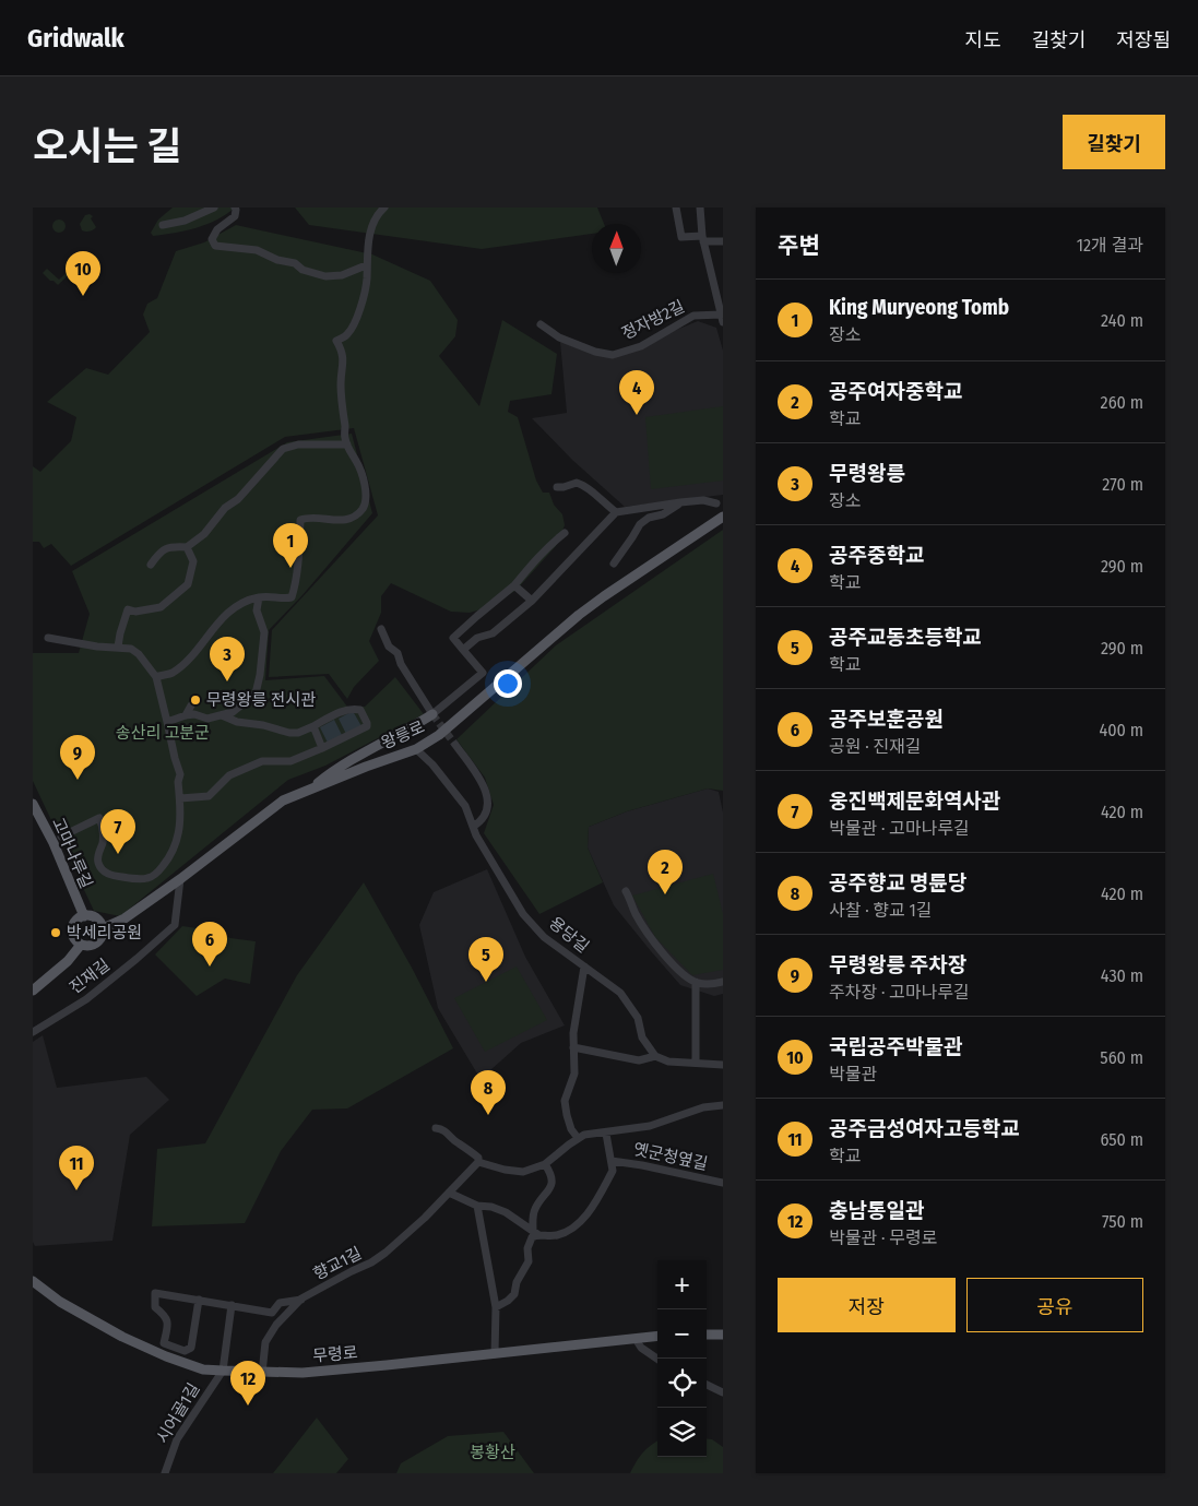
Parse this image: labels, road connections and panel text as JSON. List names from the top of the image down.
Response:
{
  "streets": {
    "main road": ["왕릉로", "고마나루길", "무령로"],
    "street": [
      "정자방2길",
      "용당길",
      "진재길",
      "옛군청옆길",
      "향교1길",
      "시어골1길"
    ]
  },
  "crossings": [
    ["왕릉로", "고마나루길"],
    ["왕릉로", "용당길"],
    ["왕릉로", "진재길"],
    ["향교1길", "무령로"],
    ["무령로", "시어골1길"]
  ],
  "parks": ["송산리 고분군", "봉황산"],
  "places": ["무령왕릉 전시관", "박세리공원"],
  "north": "top",
  "page": {
    "header": "Gridwalk",
    "nav": ["지도", "길찾기", "저장됨"],
    "title": "오시는 길",
    "buttons": [
      "길찾기",
      ["저장", "공유"]
    ],
    "heading": ["주변", "12개 결과"],
    "pins": [
      "10",
      "4",
      "1",
      "3",
      "9",
      "7",
      "2",
      "6",
      "5",
      "8",
      "11",
      "12"
    ],
    "list": [
      {
        "mark": "1",
        "name": "King Muryeong Tomb",
        "note": "장소",
        "value": "240 m"
      },
      {
        "mark": "2",
        "name": "공주여자중학교",
        "note": "학교",
        "value": "260 m"
      },
      {
        "mark": "3",
        "name": "무령왕릉",
        "note": "장소",
        "value": "270 m"
      },
      {
        "mark": "4",
        "name": "공주중학교",
        "note": "학교",
        "value": "290 m"
      },
      {
        "mark": "5",
        "name": "공주교동초등학교",
        "note": "학교",
        "value": "290 m"
      },
      {
        "mark": "6",
        "name": "공주보훈공원",
        "note": "공원 · 진재길",
        "value": "400 m"
      },
      {
        "mark": "7",
        "name": "웅진백제문화역사관",
        "note": "박물관 · 고마나루길",
        "value": "420 m"
      },
      {
        "mark": "8",
        "name": "공주향교 명륜당",
        "note": "사찰 · 향교 1길",
        "value": "420 m"
      },
      {
        "mark": "9",
        "name": "무령왕릉 주차장",
        "note": "주차장 · 고마나루길",
        "value": "430 m"
      },
      {
        "mark": "10",
        "name": "국립공주박물관",
        "note": "박물관",
        "value": "560 m"
      },
      {
        "mark": "11",
        "name": "공주금성여자고등학교",
        "note": "학교",
        "value": "650 m"
      },
      {
        "mark": "12",
        "name": "충남통일관",
        "note": "박물관 · 무령로",
        "value": "750 m"
      }
    ],
    "map_buttons": ["+", "−"]
  }
}
